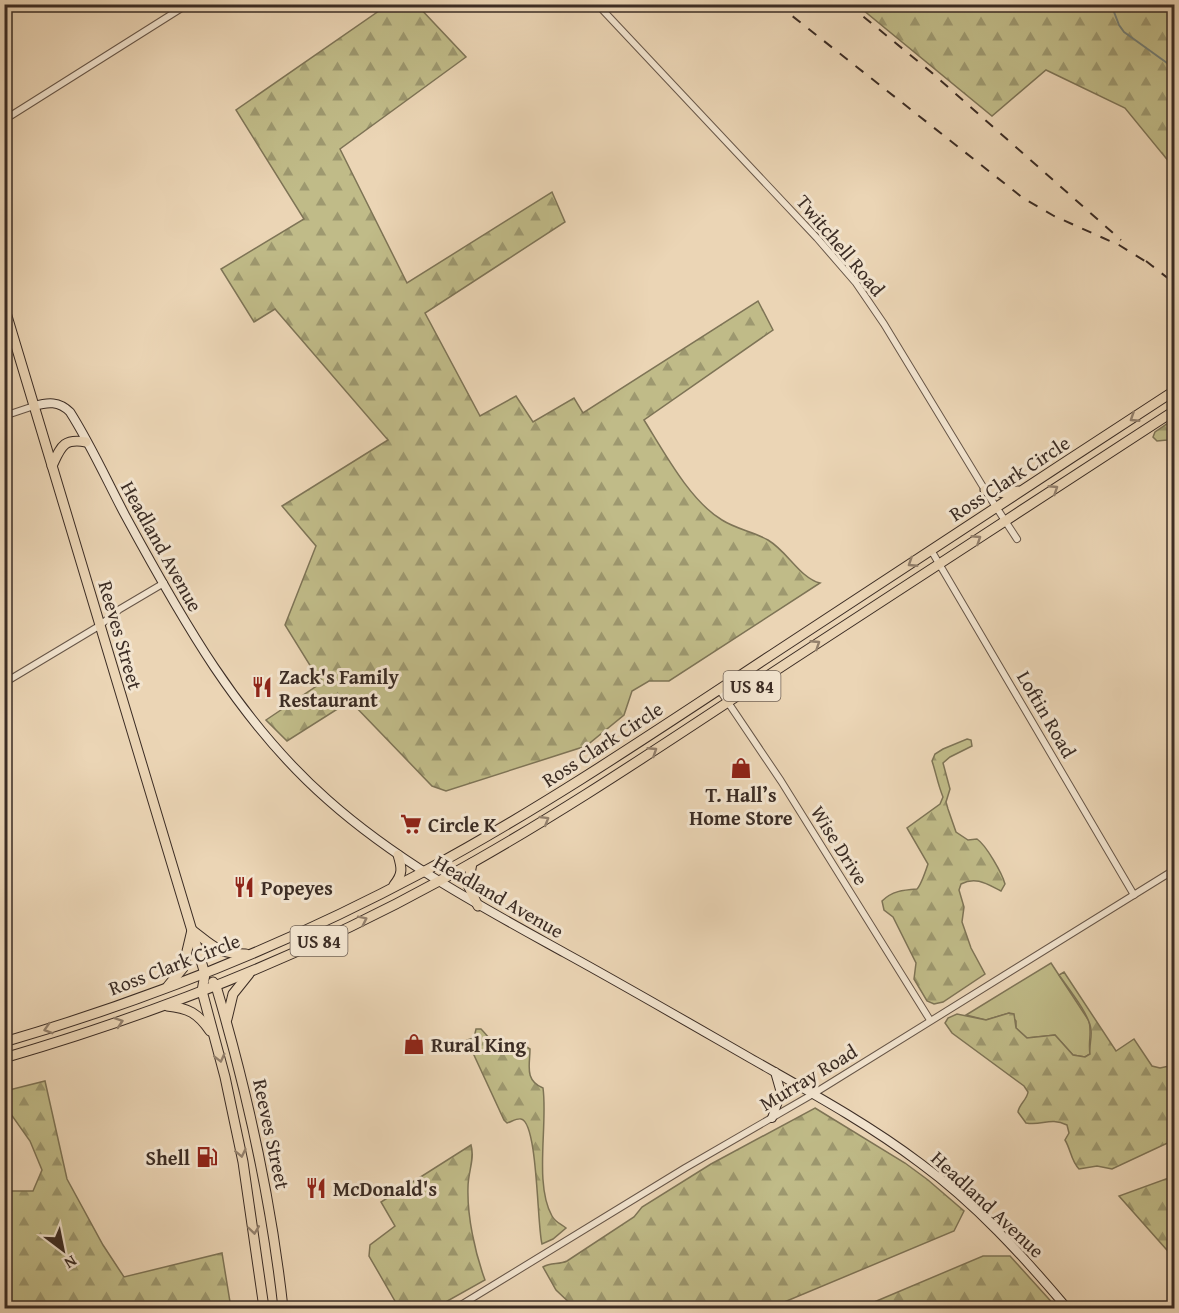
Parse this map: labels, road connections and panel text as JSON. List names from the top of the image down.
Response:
{
  "streets": {
    "main road": [
      "Ross Clark Circle",
      "Headland Avenue",
      "Reeves Street",
      "US 84"
    ],
    "street": [
      "Twitchell Road",
      "Loftin Road",
      "Wise Drive",
      "Murray Road"
    ]
  },
  "crossings": [
    ["Twitchell Road", "Ross Clark Circle"],
    ["Ross Clark Circle", "Headland Avenue"],
    ["Ross Clark Circle", "Reeves Street"],
    ["Ross Clark Circle", "Loftin Road"],
    ["Ross Clark Circle", "Wise Drive"],
    ["Headland Avenue", "Reeves Street"],
    ["Headland Avenue", "Murray Road"],
    ["Loftin Road", "Murray Road"],
    ["Wise Drive", "Murray Road"]
  ],
  "places": {
    "restaurant": ["Zack's Family Restaurant", "Popeyes", "McDonald's"],
    "shop": ["T. Hall’s Home Store", "Rural King"],
    "supermarket": ["Circle K"],
    "fuel station": ["Shell"]
  },
  "north": "bottom right"
}
